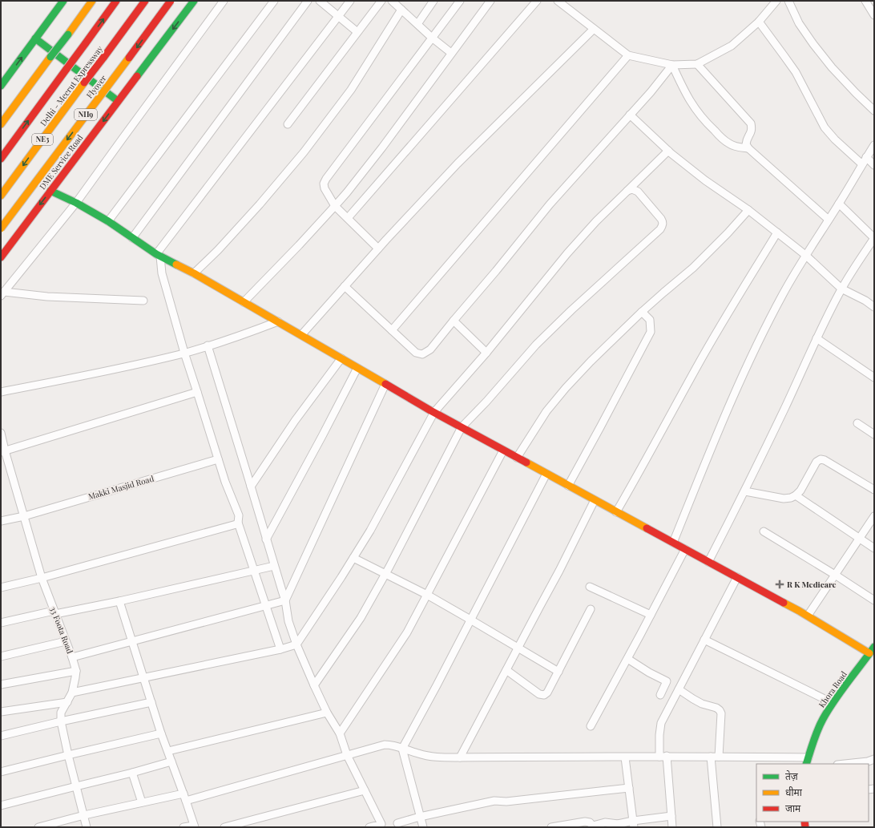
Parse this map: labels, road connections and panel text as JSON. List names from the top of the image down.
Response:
{
  "streets": {
    "main road": [
      "Delhi - Meerut Expressway",
      "Flyover",
      "NH9",
      "NE3",
      "DME Service Road",
      "Khora Road"
    ],
    "street": ["Makki Masjid Road", "33 Foota Road"]
  },
  "crossings": [
    ["Makki Masjid Road", "33 Foota Road"]
  ],
  "one_way": ["DME Service Road"],
  "places": {
    "health": ["R K Medicare"]
  },
  "legend": ["तेज़", "धीमा", "जाम"]
}
